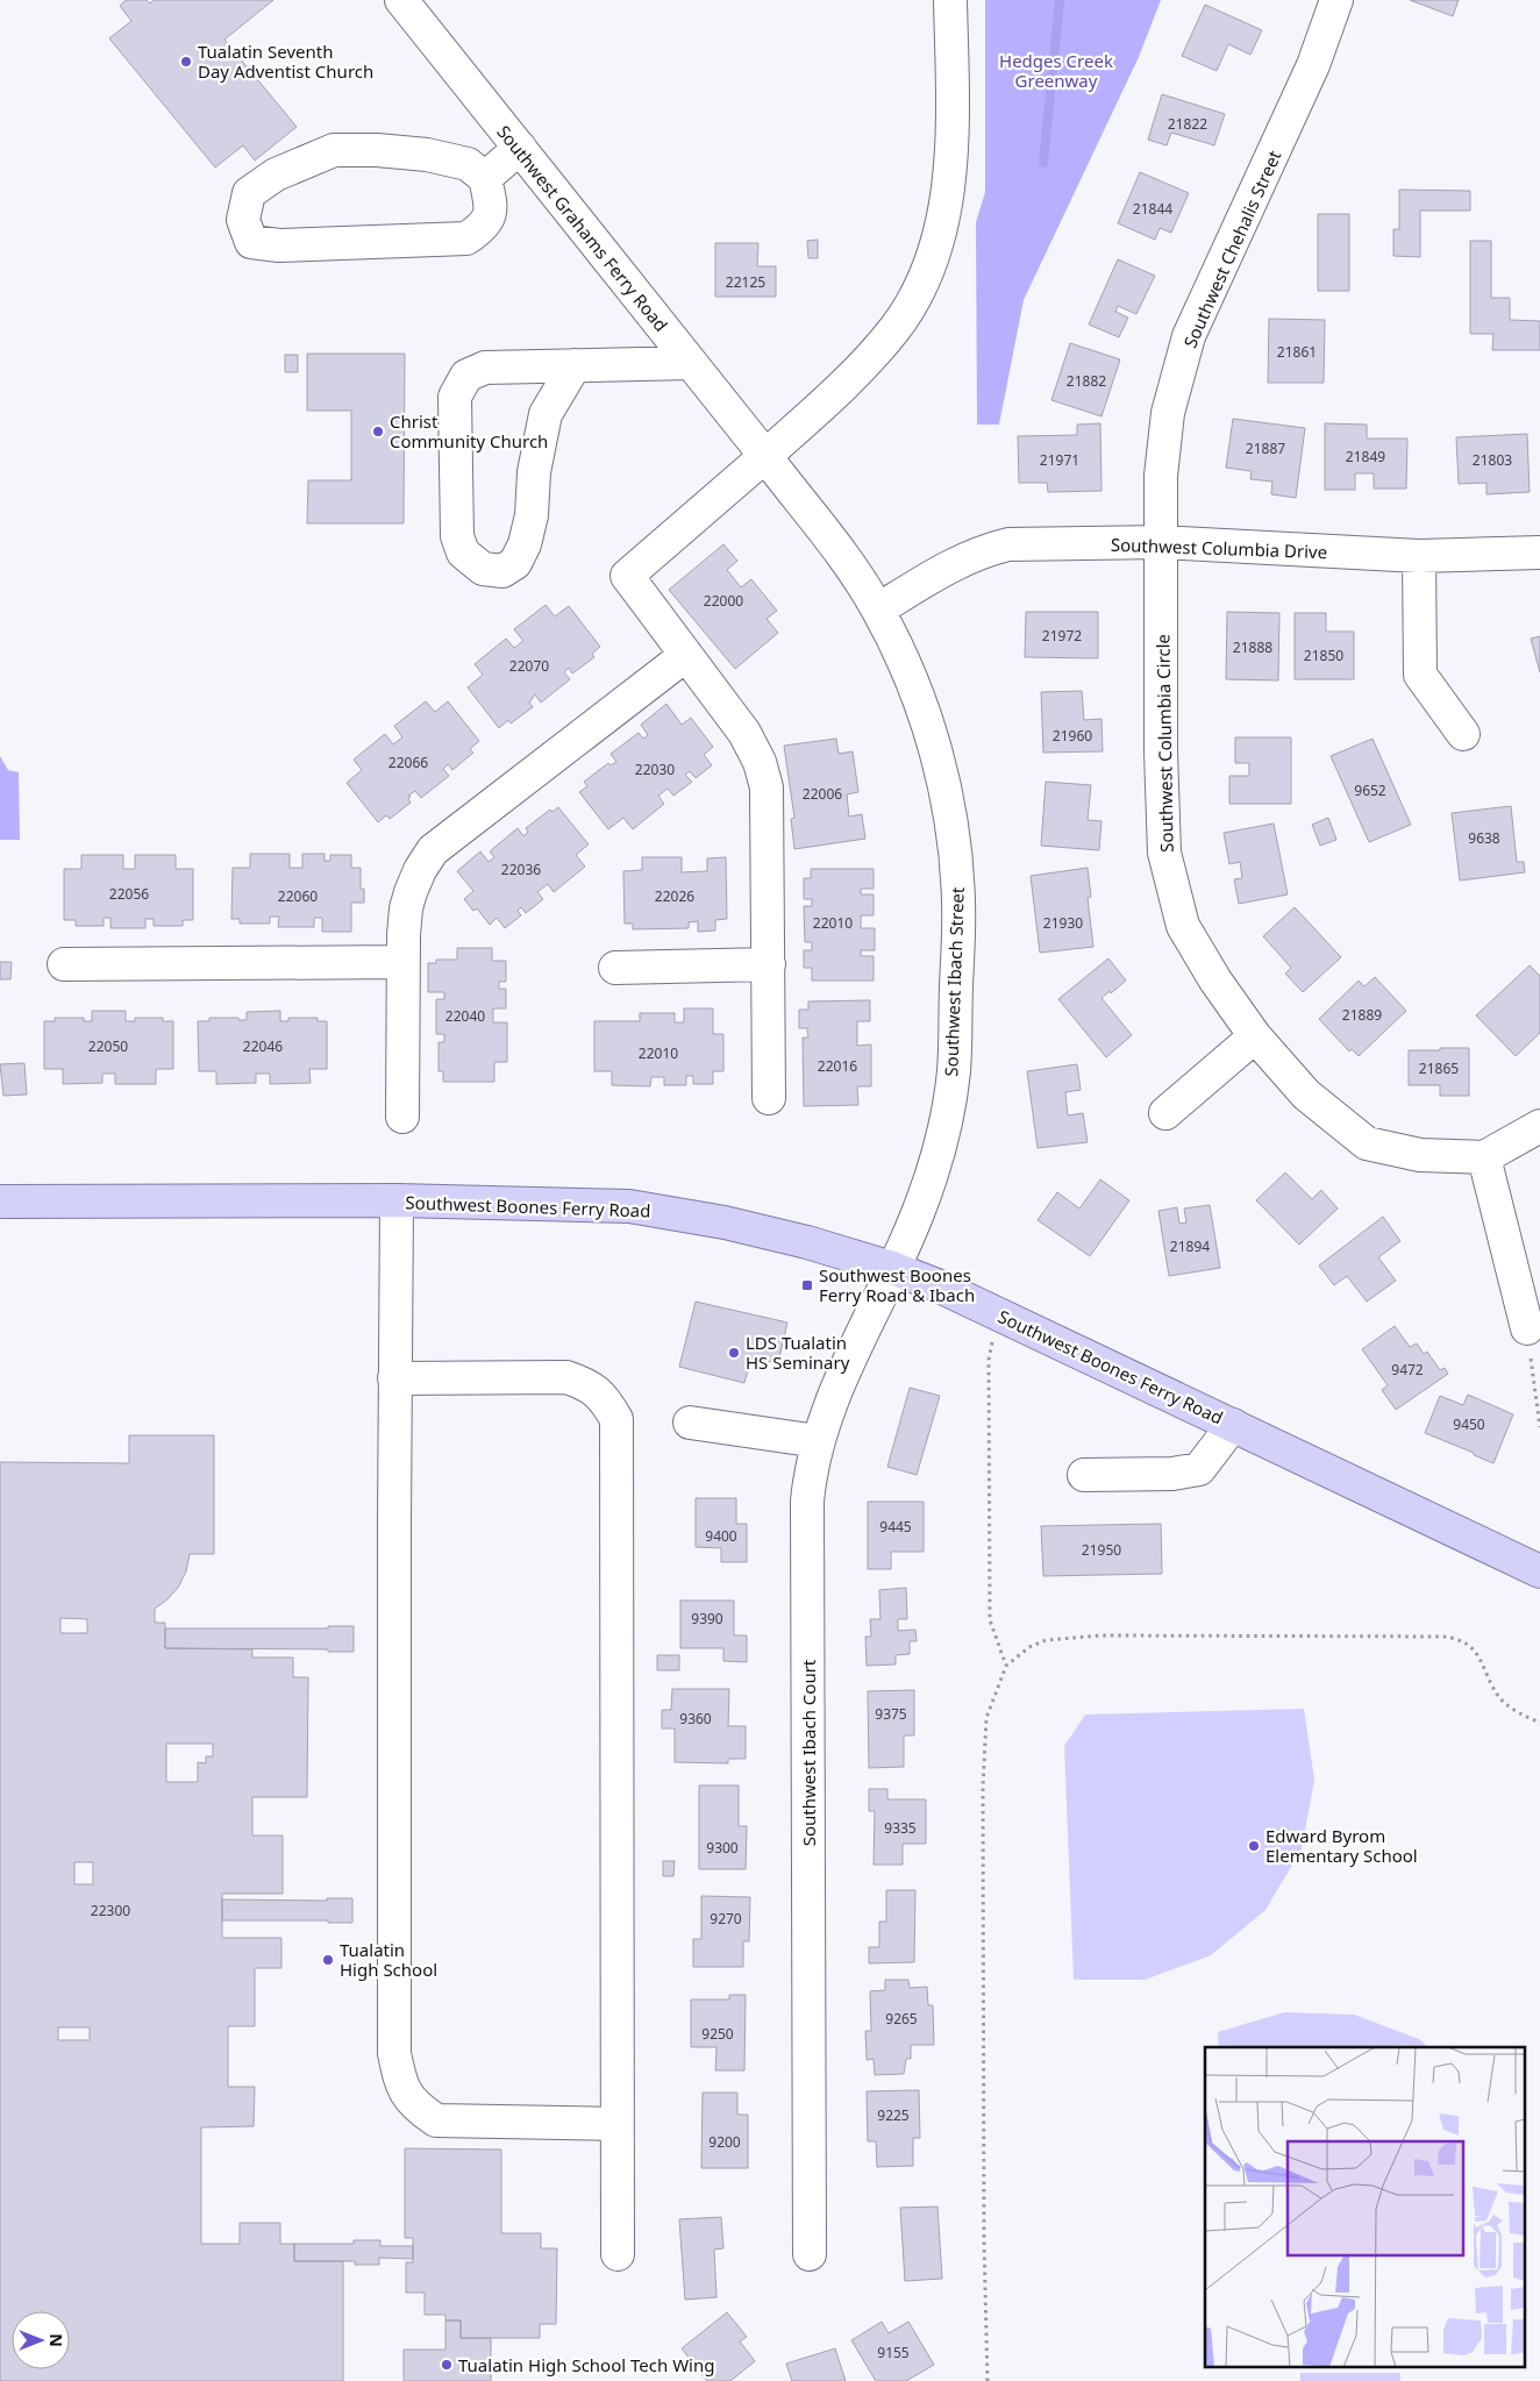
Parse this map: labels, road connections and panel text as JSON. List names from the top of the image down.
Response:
{
  "streets": {
    "main road": ["Southwest Boones Ferry Road"],
    "street": [
      "Southwest Grahams Ferry Road",
      "Southwest Chehalis Street",
      "Southwest Columbia Drive",
      "Southwest Columbia Circle",
      "Southwest Ibach Street",
      "Southwest Ibach Court"
    ]
  },
  "crossings": [
    ["Southwest Grahams Ferry Road", "Southwest Ibach Street"],
    ["Southwest Chehalis Street", "Southwest Columbia Drive"],
    ["Southwest Chehalis Street", "Southwest Columbia Circle"],
    ["Southwest Columbia Drive", "Southwest Columbia Circle"],
    ["Southwest Columbia Drive", "Southwest Ibach Street"],
    ["Southwest Ibach Street", "Southwest Boones Ferry Road"],
    ["Southwest Ibach Street", "Southwest Ibach Court"],
    ["Southwest Boones Ferry Road", "Southwest Ibach Court"]
  ],
  "parks": ["Hedges Creek Greenway"],
  "places": {
    "other": [
      "Tualatin Seventh Day Adventist Church",
      "Christ Community Church",
      "LDS Tualatin HS Seminary",
      "Edward Byrom Elementary School",
      "Tualatin High School",
      "Tualatin High School Tech Wing"
    ],
    "transit": ["Southwest Boones Ferry Road & Ibach"]
  },
  "house_numbers": [
    "21822",
    "21844",
    "22125",
    "21861",
    "21882",
    "21887",
    "21849",
    "21971",
    "21803",
    "22000",
    "21972",
    "21888",
    "21850",
    "22070",
    "21960",
    "22066",
    "22030",
    "9652",
    "22006",
    "9638",
    "22036",
    "22056",
    "22060",
    "22026",
    "22010",
    "21930",
    "21889",
    "22040",
    "22050",
    "22046",
    "22010",
    "22016",
    "21865",
    "21894",
    "9472",
    "9450",
    "9445",
    "9400",
    "21950",
    "9390",
    "9375",
    "9360",
    "9335",
    "9300",
    "22300",
    "9270",
    "9265",
    "9250",
    "9225",
    "9200",
    "9155"
  ],
  "north": "right"
}
